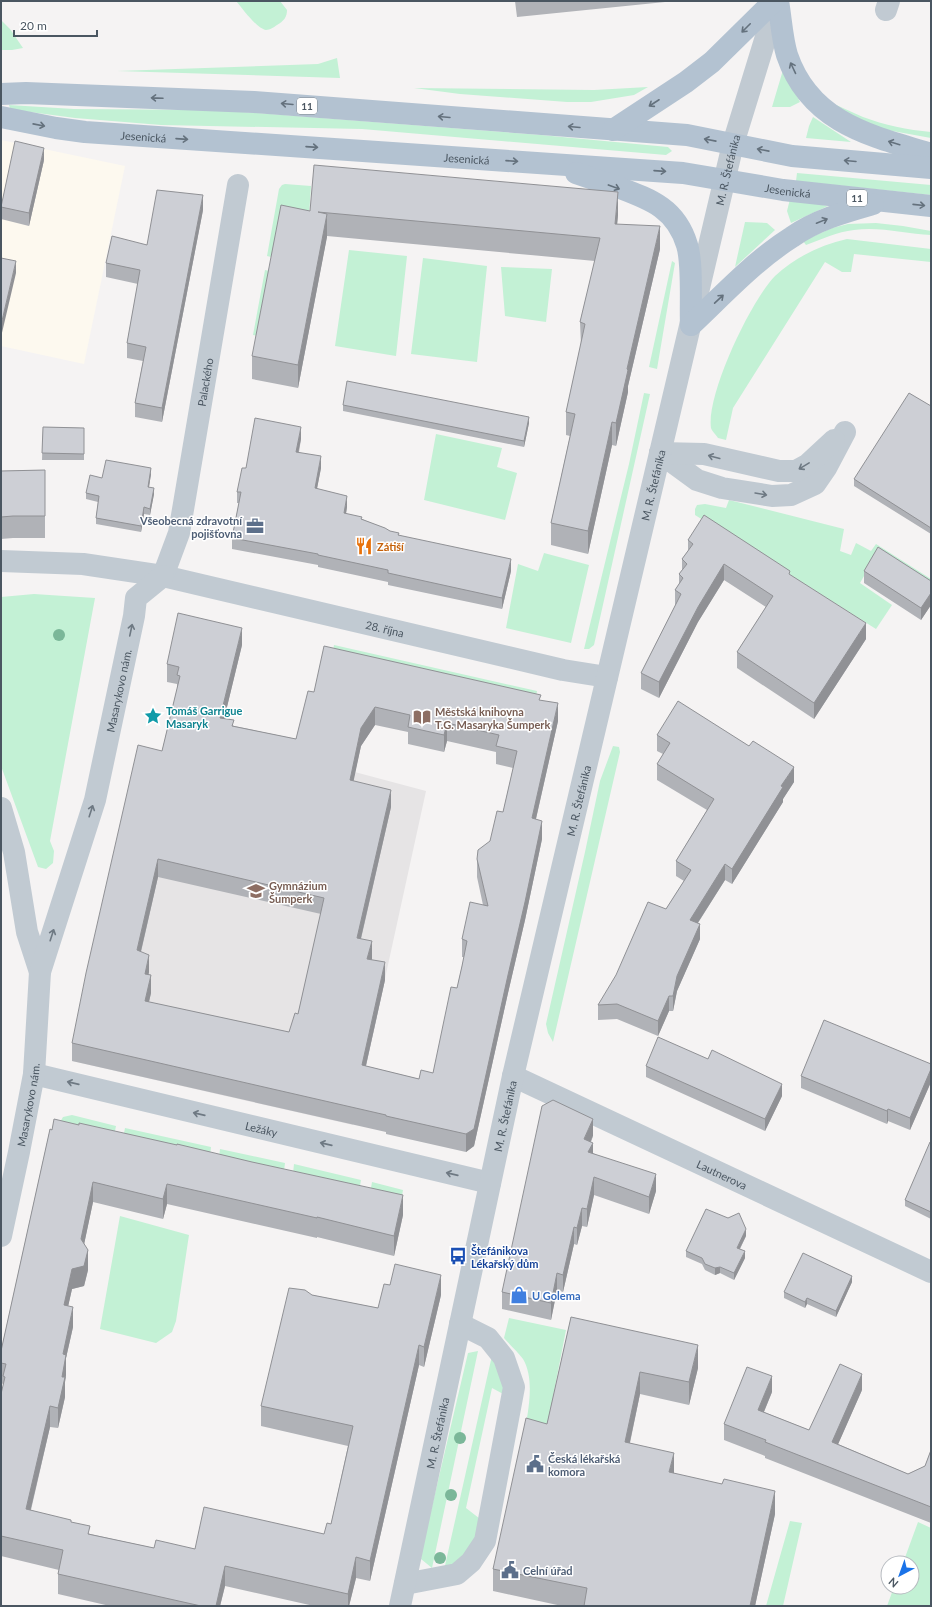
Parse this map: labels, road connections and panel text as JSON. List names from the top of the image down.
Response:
{
  "streets": {
    "main road": ["11", "Jesenická"],
    "street": [
      "M. R. Štefánika",
      "Palackého",
      "28. října",
      "Masarykovo nám.",
      "Ležáky",
      "Lautnerova"
    ]
  },
  "crossings": [
    ["11", "M. R. Štefánika"],
    ["Jesenická", "M. R. Štefánika"],
    ["M. R. Štefánika", "28. října"],
    ["M. R. Štefánika", "Ležáky"],
    ["M. R. Štefánika", "Lautnerova"],
    ["Palackého", "28. října"],
    ["Palackého", "Masarykovo nám."],
    ["28. října", "Masarykovo nám."],
    ["Masarykovo nám.", "Ležáky"]
  ],
  "one_way": ["Masarykovo nám.", "Ležáky"],
  "places": {
    "office": ["Všeobecná zdravotní pojišťovna"],
    "restaurant": ["Zátiší"],
    "place": ["Tomáš Garrigue Masaryk"],
    "library": ["Městská knihovna T.G. Masaryka Šumperk"],
    "school or university": ["Gymnázium Šumperk"],
    "bus stop": ["Štefánikova Lékařský dům"],
    "shop": ["U Golema"],
    "public building": ["Česká lékařská komora", "Celní úřad"]
  },
  "scale_bar": "20 m",
  "north": "bottom left"
}
